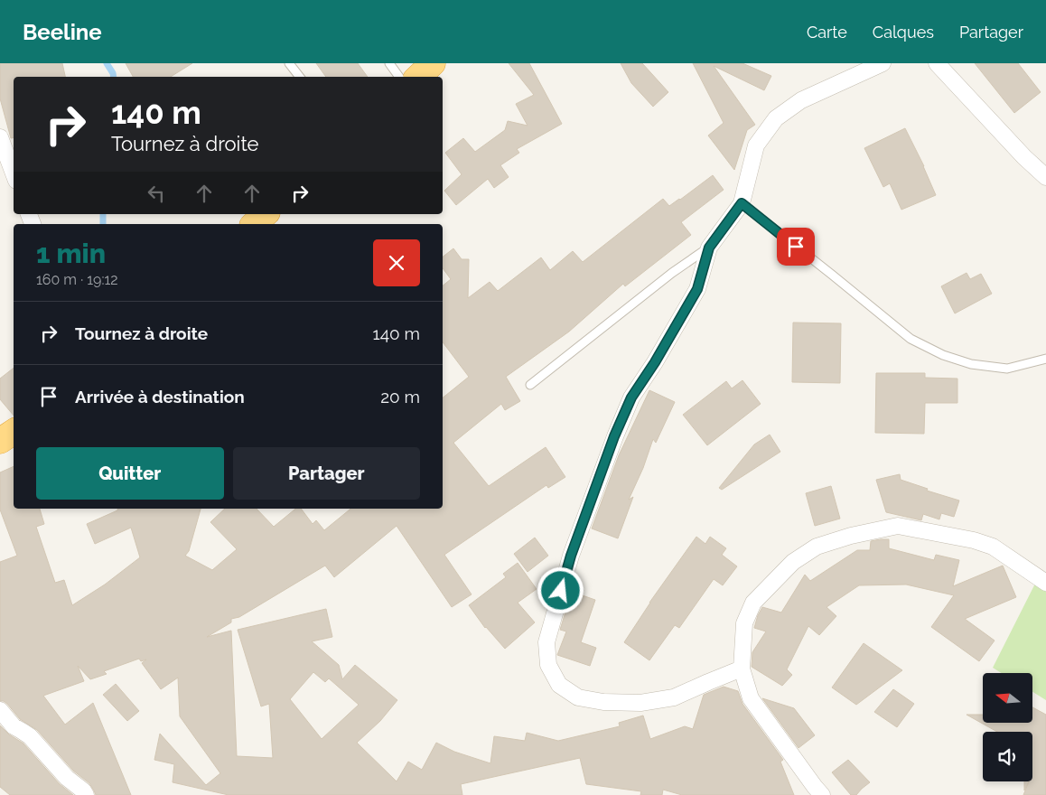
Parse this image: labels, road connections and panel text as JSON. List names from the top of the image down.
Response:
{
  "north": "left",
  "page": {
    "header": "Beeline",
    "nav": ["Carte", "Calques", "Partager"],
    "turn": ["140 m", "Tournez à droite"],
    "heading": ["1 min", "160 m · 19:12"],
    "list": [
      {
        "name": "Tournez à droite",
        "value": "140 m"
      },
      {
        "name": "Arrivée à destination",
        "value": "20 m"
      }
    ],
    "buttons": ["Quitter", "Partager"]
  }
}
